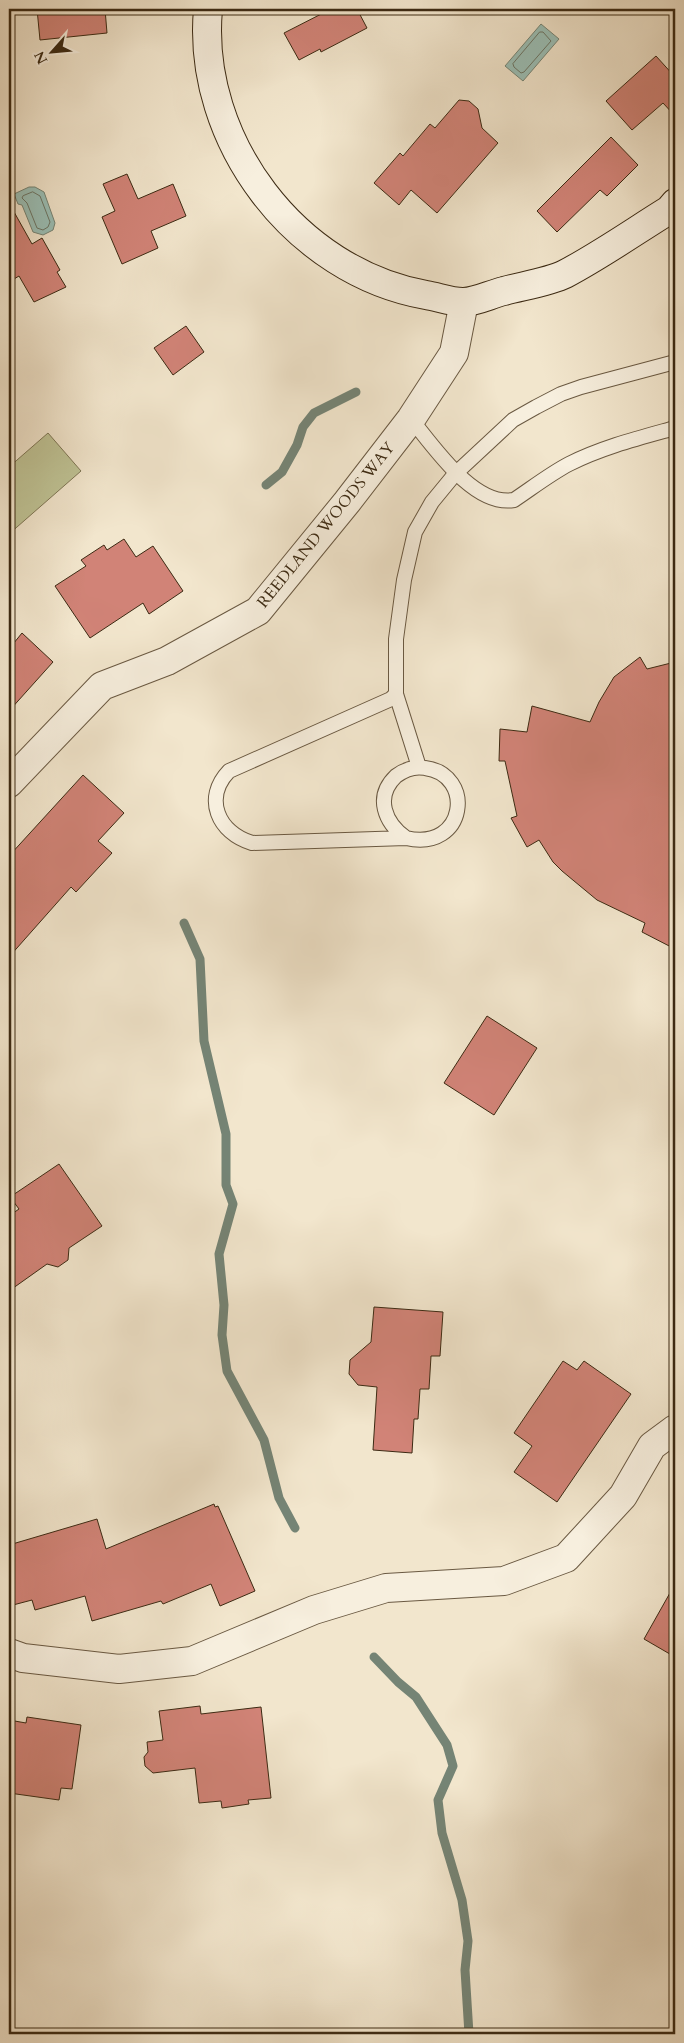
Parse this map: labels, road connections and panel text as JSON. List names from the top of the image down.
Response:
{
  "streets": {
    "street": ["REEDLAND WOODS WAY"]
  },
  "north": "bottom left"
}
